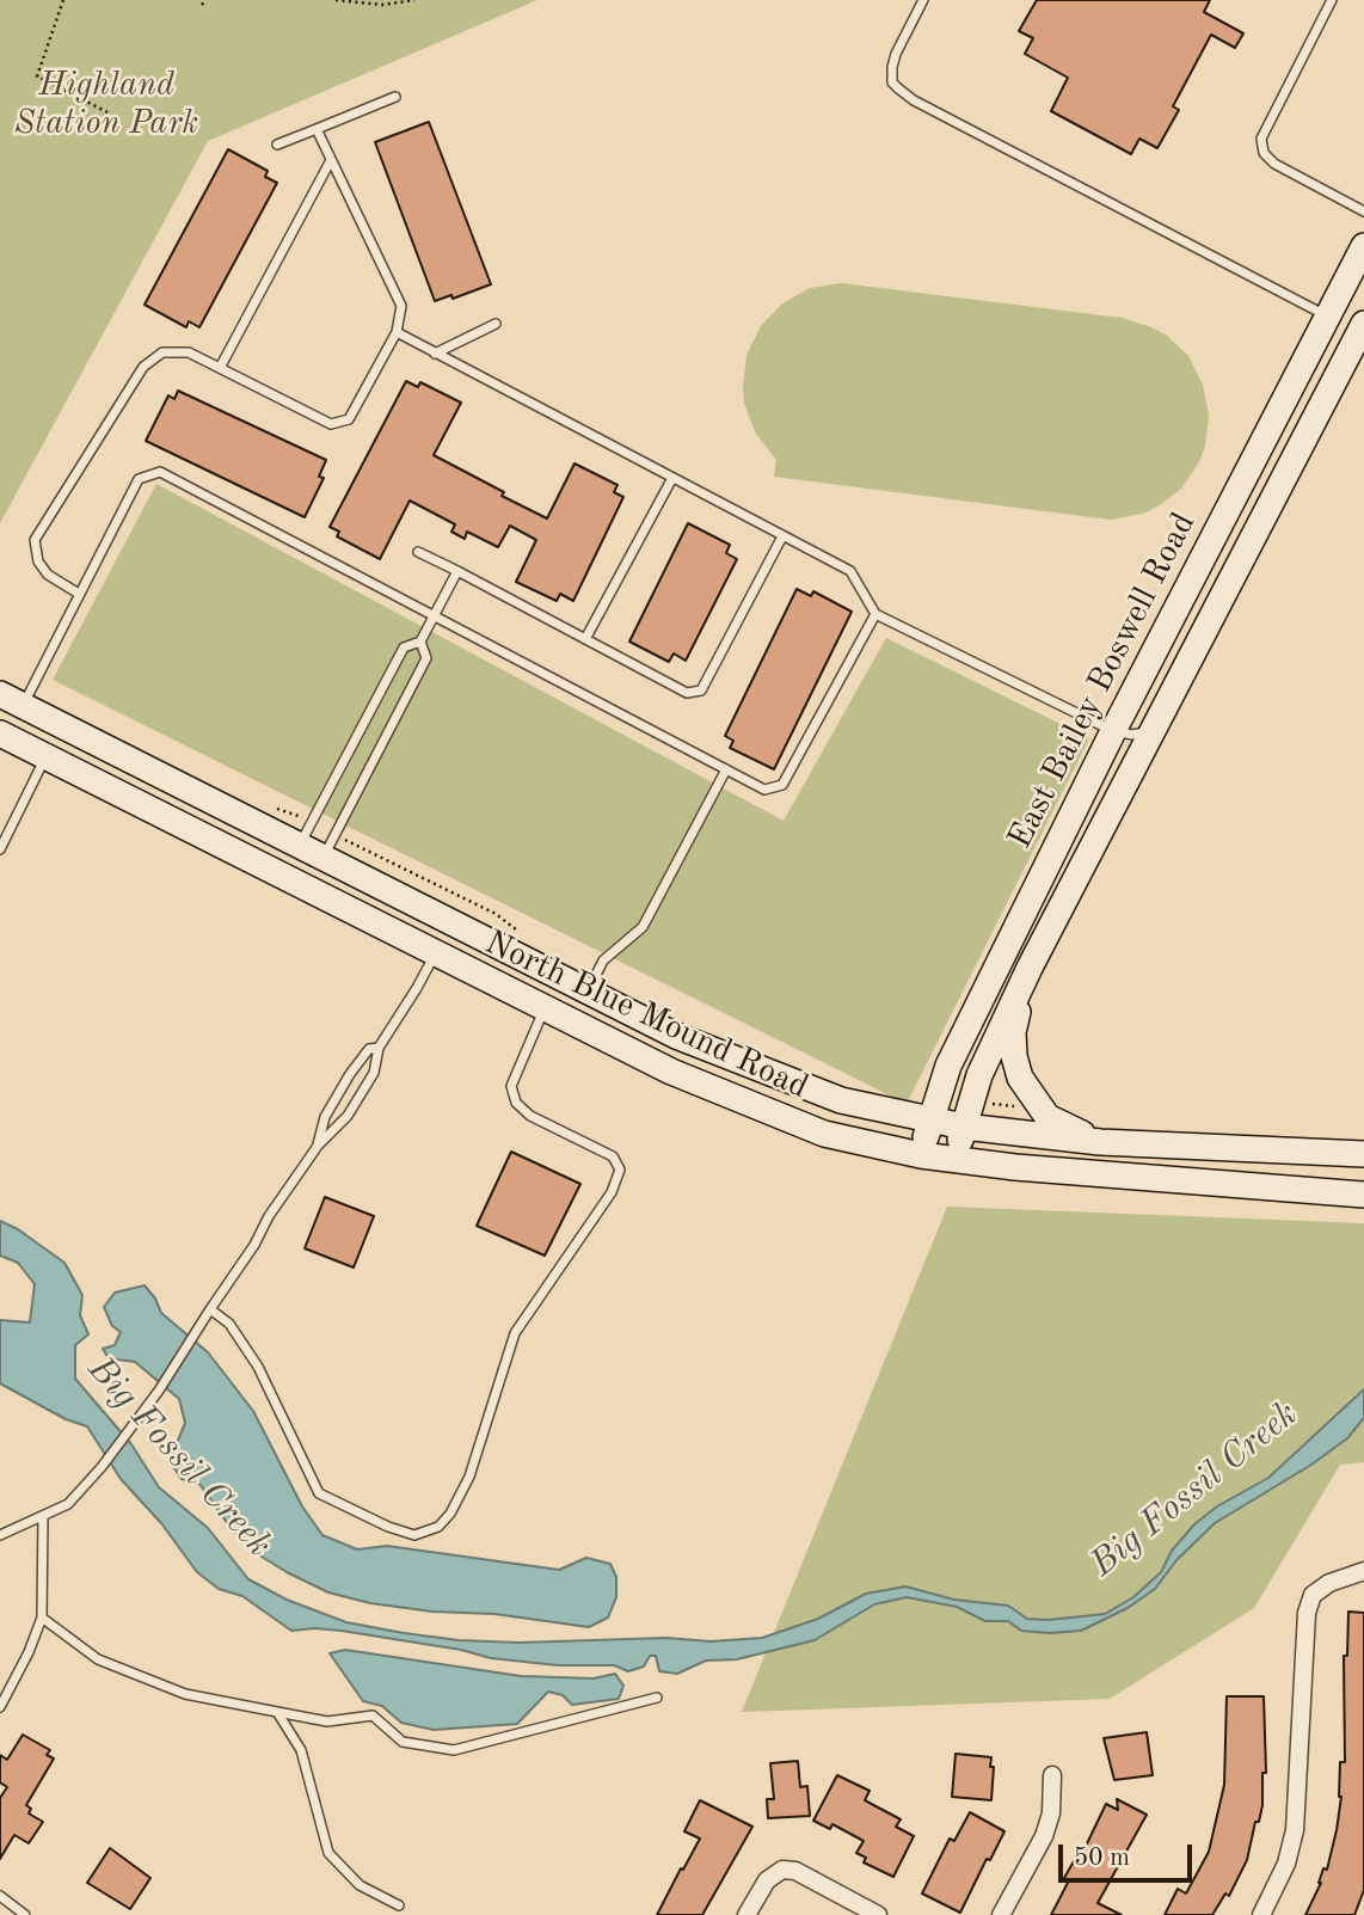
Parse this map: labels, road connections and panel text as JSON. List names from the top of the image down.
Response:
{
  "streets": {
    "main road": ["East Bailey Boswell Road", "North Blue Mound Road"]
  },
  "crossings": [
    ["East Bailey Boswell Road", "North Blue Mound Road"]
  ],
  "water": ["Big Fossil Creek"],
  "parks": ["Highland Station Park"],
  "scale_bar": "50 m"
}
